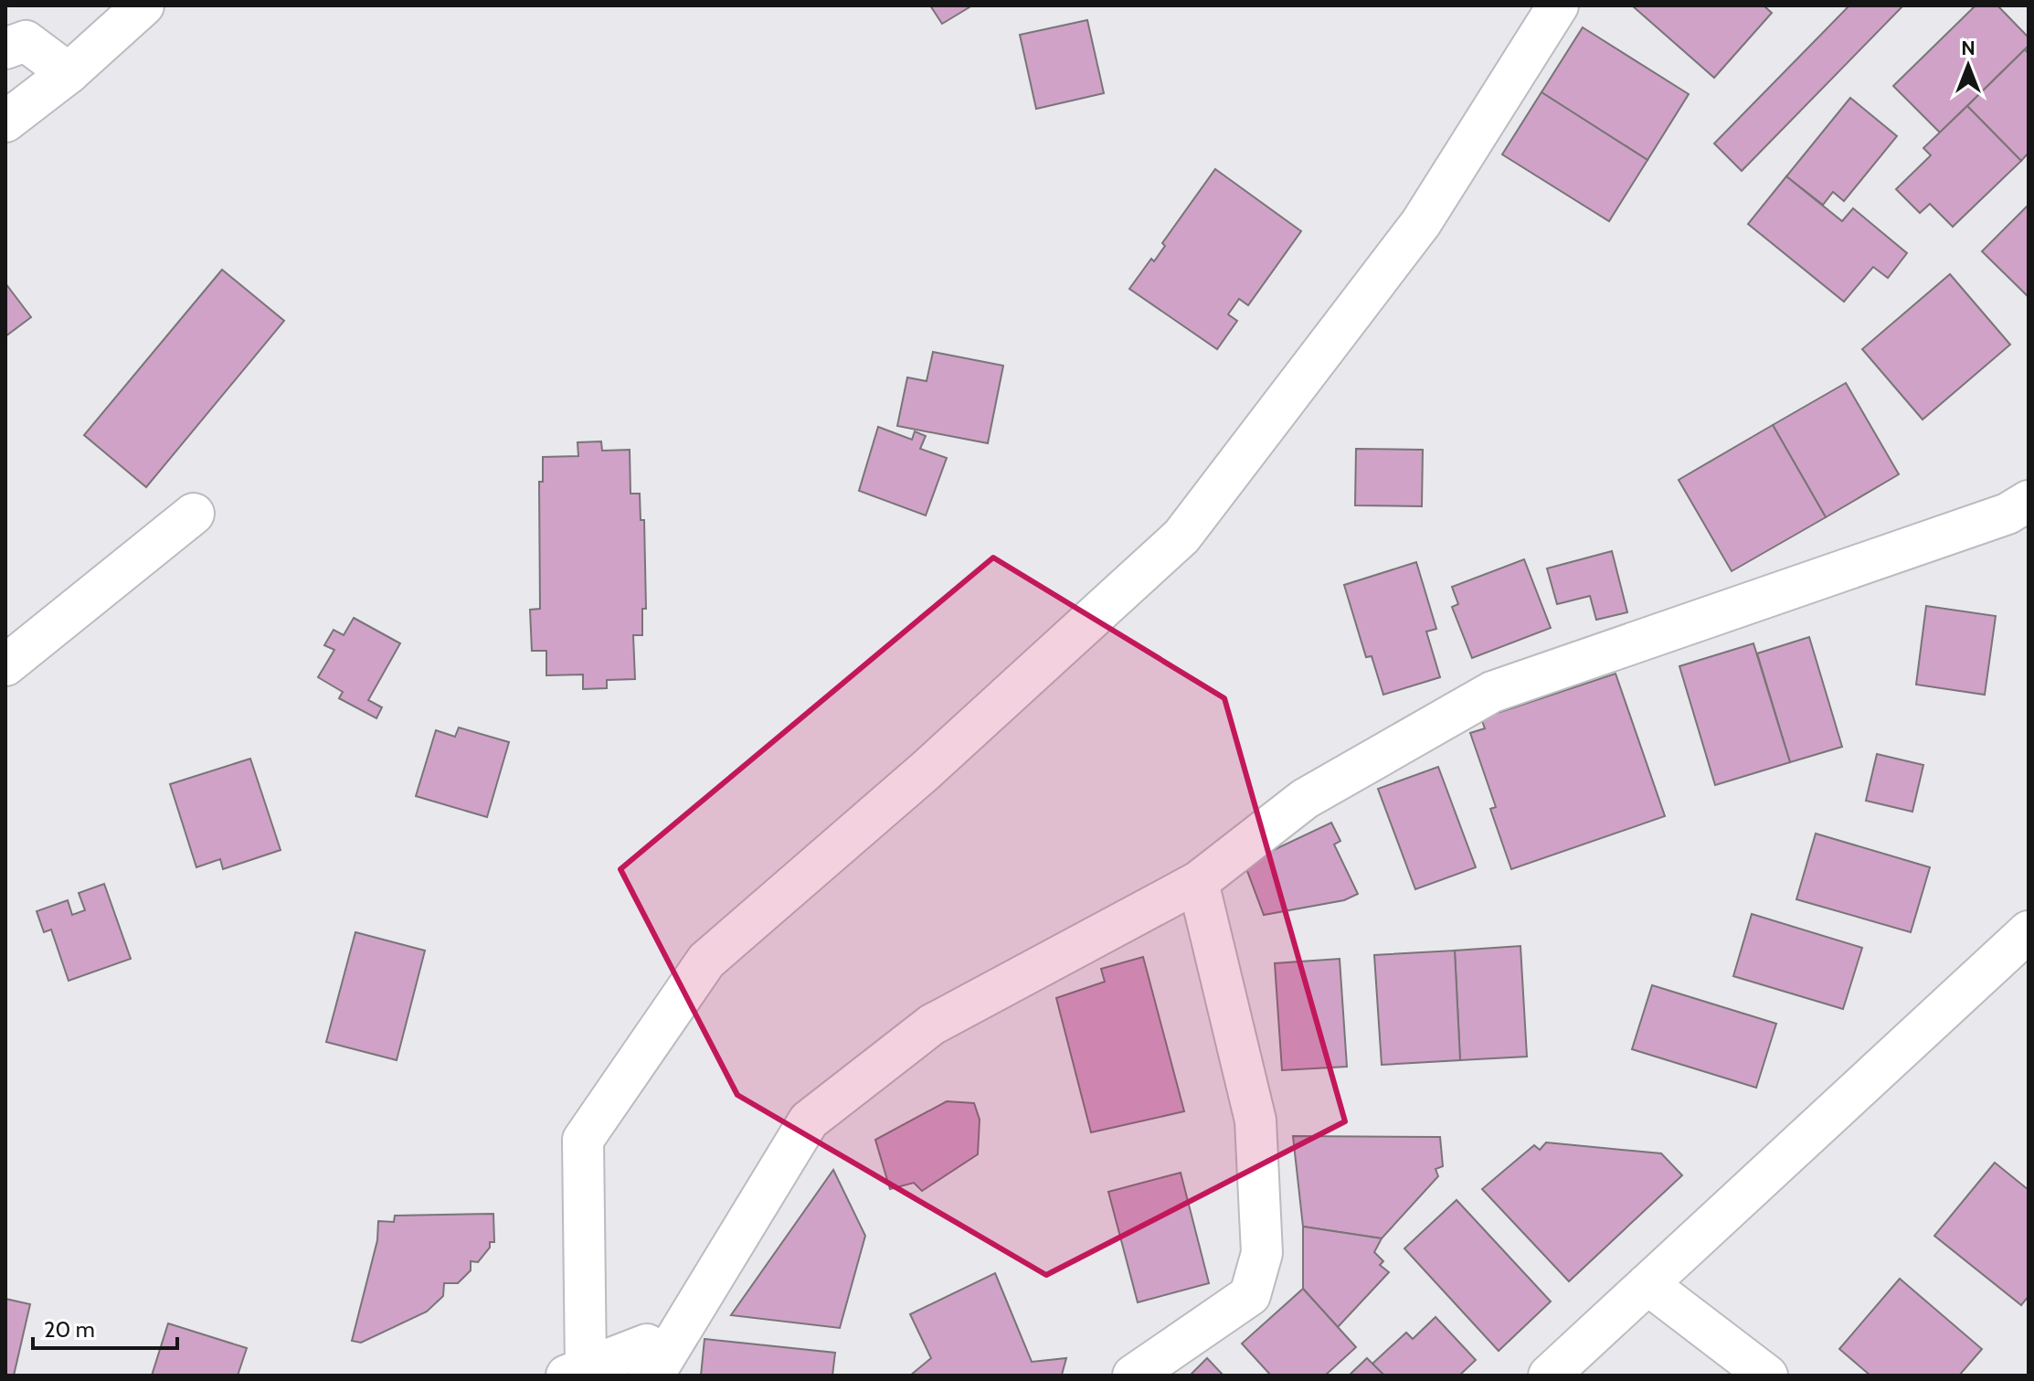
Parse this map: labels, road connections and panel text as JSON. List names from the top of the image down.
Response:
{
  "scale_bar": "20 m",
  "north": "top"
}
